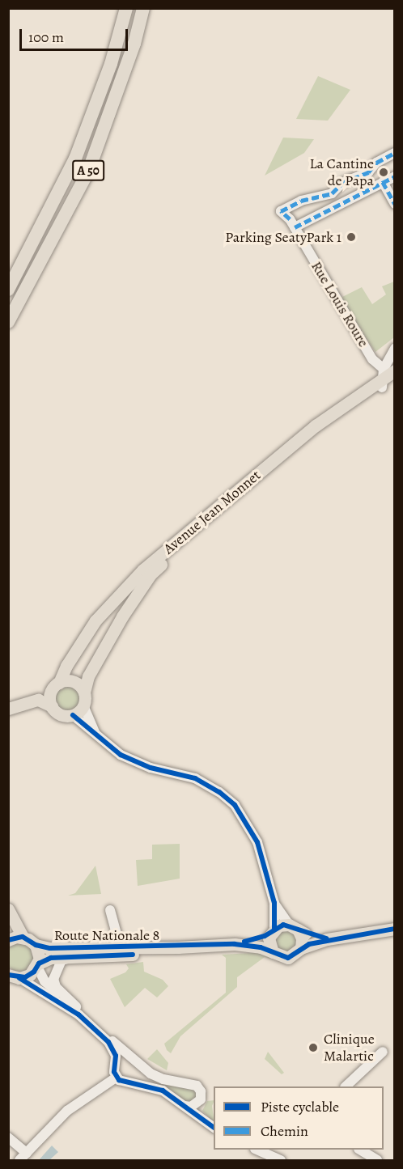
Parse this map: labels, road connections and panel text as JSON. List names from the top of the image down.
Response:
{
  "streets": {
    "highway": ["A 50"],
    "main road": ["Avenue Jean Monnet", "Route Nationale 8"],
    "street": ["Rue Louis Roure"]
  },
  "crossings": [
    ["Rue Louis Roure", "Avenue Jean Monnet"]
  ],
  "places": ["La Cantine de Papa", "Parking SeatyPark 1", "Clinique Malartic"],
  "legend": ["Piste cyclable", "Chemin"],
  "scale_bar": "100 m"
}
